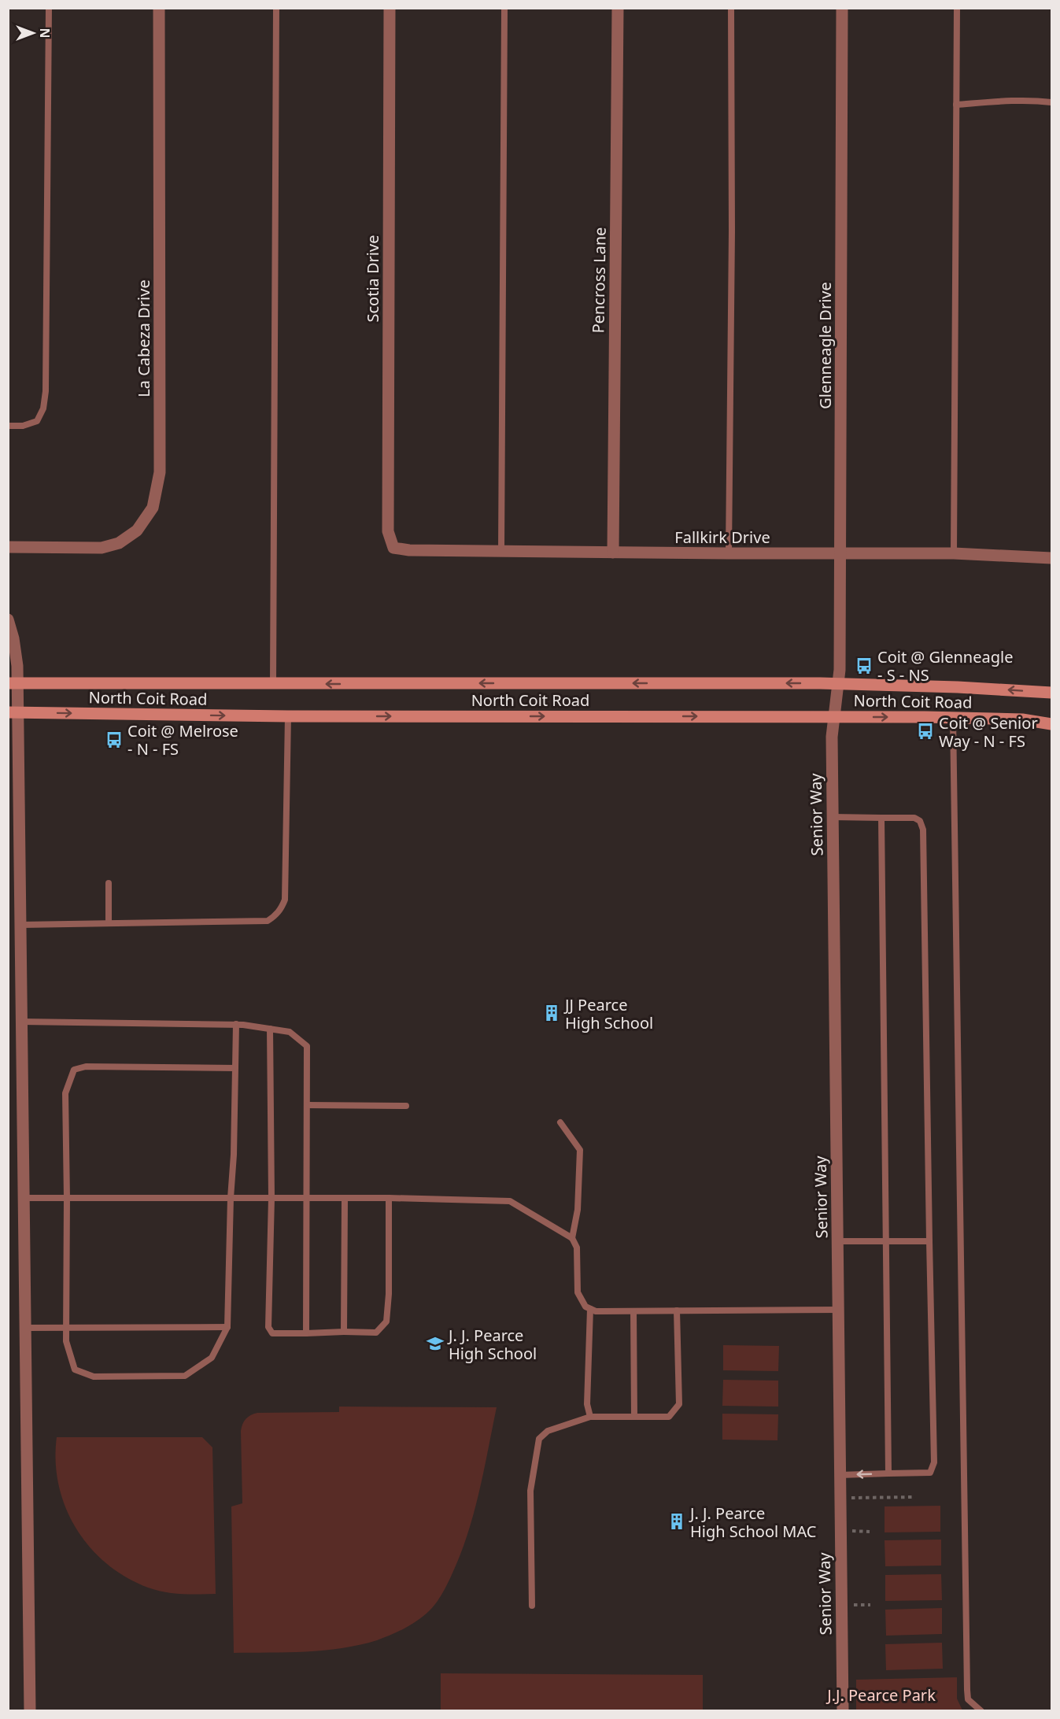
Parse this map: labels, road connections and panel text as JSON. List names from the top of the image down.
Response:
{
  "streets": {
    "main road": ["North Coit Road"],
    "street": [
      "Scotia Drive",
      "Pencross Lane",
      "La Cabeza Drive",
      "Glenneagle Drive",
      "Fallkirk Drive",
      "Senior Way"
    ]
  },
  "crossings": [
    ["Scotia Drive", "Fallkirk Drive"],
    ["Pencross Lane", "Fallkirk Drive"],
    ["Glenneagle Drive", "Fallkirk Drive"],
    ["Glenneagle Drive", "North Coit Road"],
    ["Glenneagle Drive", "Senior Way"],
    ["North Coit Road", "Senior Way"]
  ],
  "parks": ["J.J. Pearce Park"],
  "places": {
    "bus stop": ["Coit @ Glenneagle - S - NS", "Coit @ Senior Way - N - FS", "Coit @ Melrose - N - FS"],
    "building": ["JJ Pearce High School", "J. J. Pearce High School MAC"],
    "school or university": ["J. J. Pearce High School"]
  },
  "north": "right"
}
